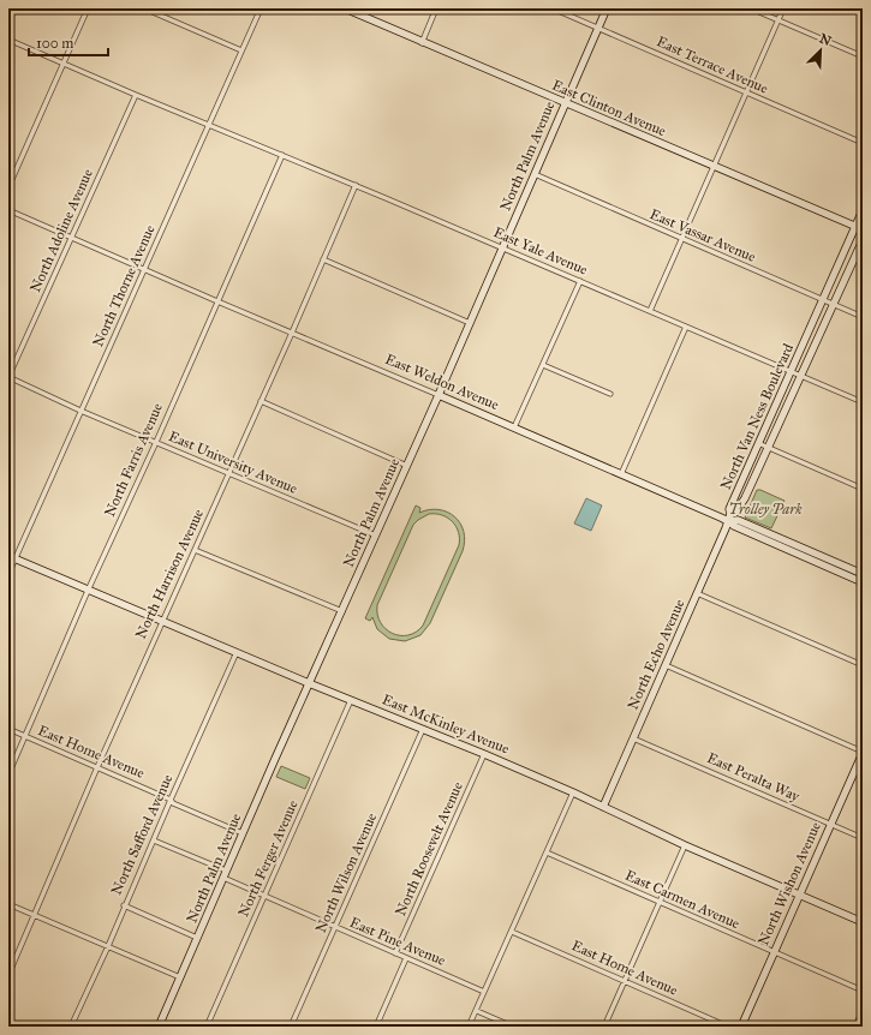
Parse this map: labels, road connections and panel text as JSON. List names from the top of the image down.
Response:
{
  "streets": {
    "main road": [
      "East Clinton Avenue",
      "North Palm Avenue",
      "East Weldon Avenue",
      "North Van Ness Boulevard",
      "North Echo Avenue",
      "East McKinley Avenue",
      "North Wishon Avenue"
    ],
    "street": [
      "East Terrace Avenue",
      "North Adoline Avenue",
      "East Vassar Avenue",
      "East Yale Avenue",
      "North Thorne Avenue",
      "North Farris Avenue",
      "East University Avenue",
      "North Harrison Avenue",
      "East Home Avenue",
      "East Peralta Way",
      "North Safford Avenue",
      "North Roosevelt Avenue",
      "North Ferger Avenue",
      "North Wilson Avenue",
      "East Carmen Avenue",
      "East Pine Avenue"
    ]
  },
  "crossings": [
    ["East Terrace Avenue", "North Palm Avenue"],
    ["East Clinton Avenue", "North Palm Avenue"],
    ["East Clinton Avenue", "North Van Ness Boulevard"],
    ["North Palm Avenue", "East Vassar Avenue"],
    ["North Palm Avenue", "East Yale Avenue"],
    ["North Palm Avenue", "East Weldon Avenue"],
    ["North Palm Avenue", "East University Avenue"],
    ["North Palm Avenue", "East McKinley Avenue"],
    ["North Palm Avenue", "East Home Avenue"],
    ["North Palm Avenue", "East Pine Avenue"],
    ["North Adoline Avenue", "East Yale Avenue"],
    ["North Adoline Avenue", "East Weldon Avenue"],
    ["North Adoline Avenue", "East University Avenue"],
    ["East Vassar Avenue", "North Van Ness Boulevard"],
    ["East Yale Avenue", "North Thorne Avenue"],
    ["East Yale Avenue", "North Van Ness Boulevard"],
    ["East Yale Avenue", "North Farris Avenue"],
    ["East Yale Avenue", "North Harrison Avenue"],
    ["North Thorne Avenue", "East Weldon Avenue"],
    ["North Thorne Avenue", "East University Avenue"],
    ["North Thorne Avenue", "East McKinley Avenue"],
    ["East Weldon Avenue", "North Van Ness Boulevard"],
    ["East Weldon Avenue", "North Farris Avenue"],
    ["East Weldon Avenue", "North Harrison Avenue"],
    ["East Weldon Avenue", "North Echo Avenue"],
    ["North Van Ness Boulevard", "North Echo Avenue"],
    ["North Farris Avenue", "East University Avenue"],
    ["North Farris Avenue", "East McKinley Avenue"],
    ["North Farris Avenue", "East Home Avenue"],
    ["East University Avenue", "North Harrison Avenue"],
    ["North Harrison Avenue", "East McKinley Avenue"],
    ["North Harrison Avenue", "East Home Avenue"],
    ["North Echo Avenue", "East McKinley Avenue"],
    ["North Echo Avenue", "East Peralta Way"],
    ["East McKinley Avenue", "North Safford Avenue"],
    ["East McKinley Avenue", "North Roosevelt Avenue"],
    ["East McKinley Avenue", "North Ferger Avenue"],
    ["East McKinley Avenue", "North Wilson Avenue"],
    ["East McKinley Avenue", "North Wishon Avenue"],
    ["East Home Avenue", "North Safford Avenue"],
    ["East Peralta Way", "North Wishon Avenue"],
    ["North Roosevelt Avenue", "East Pine Avenue"],
    ["North Ferger Avenue", "East Pine Avenue"],
    ["North Wilson Avenue", "East Pine Avenue"],
    ["North Wishon Avenue", "East Carmen Avenue"]
  ],
  "parks": ["Trolley Park"],
  "scale_bar": "100 m",
  "north": "top right"
}
